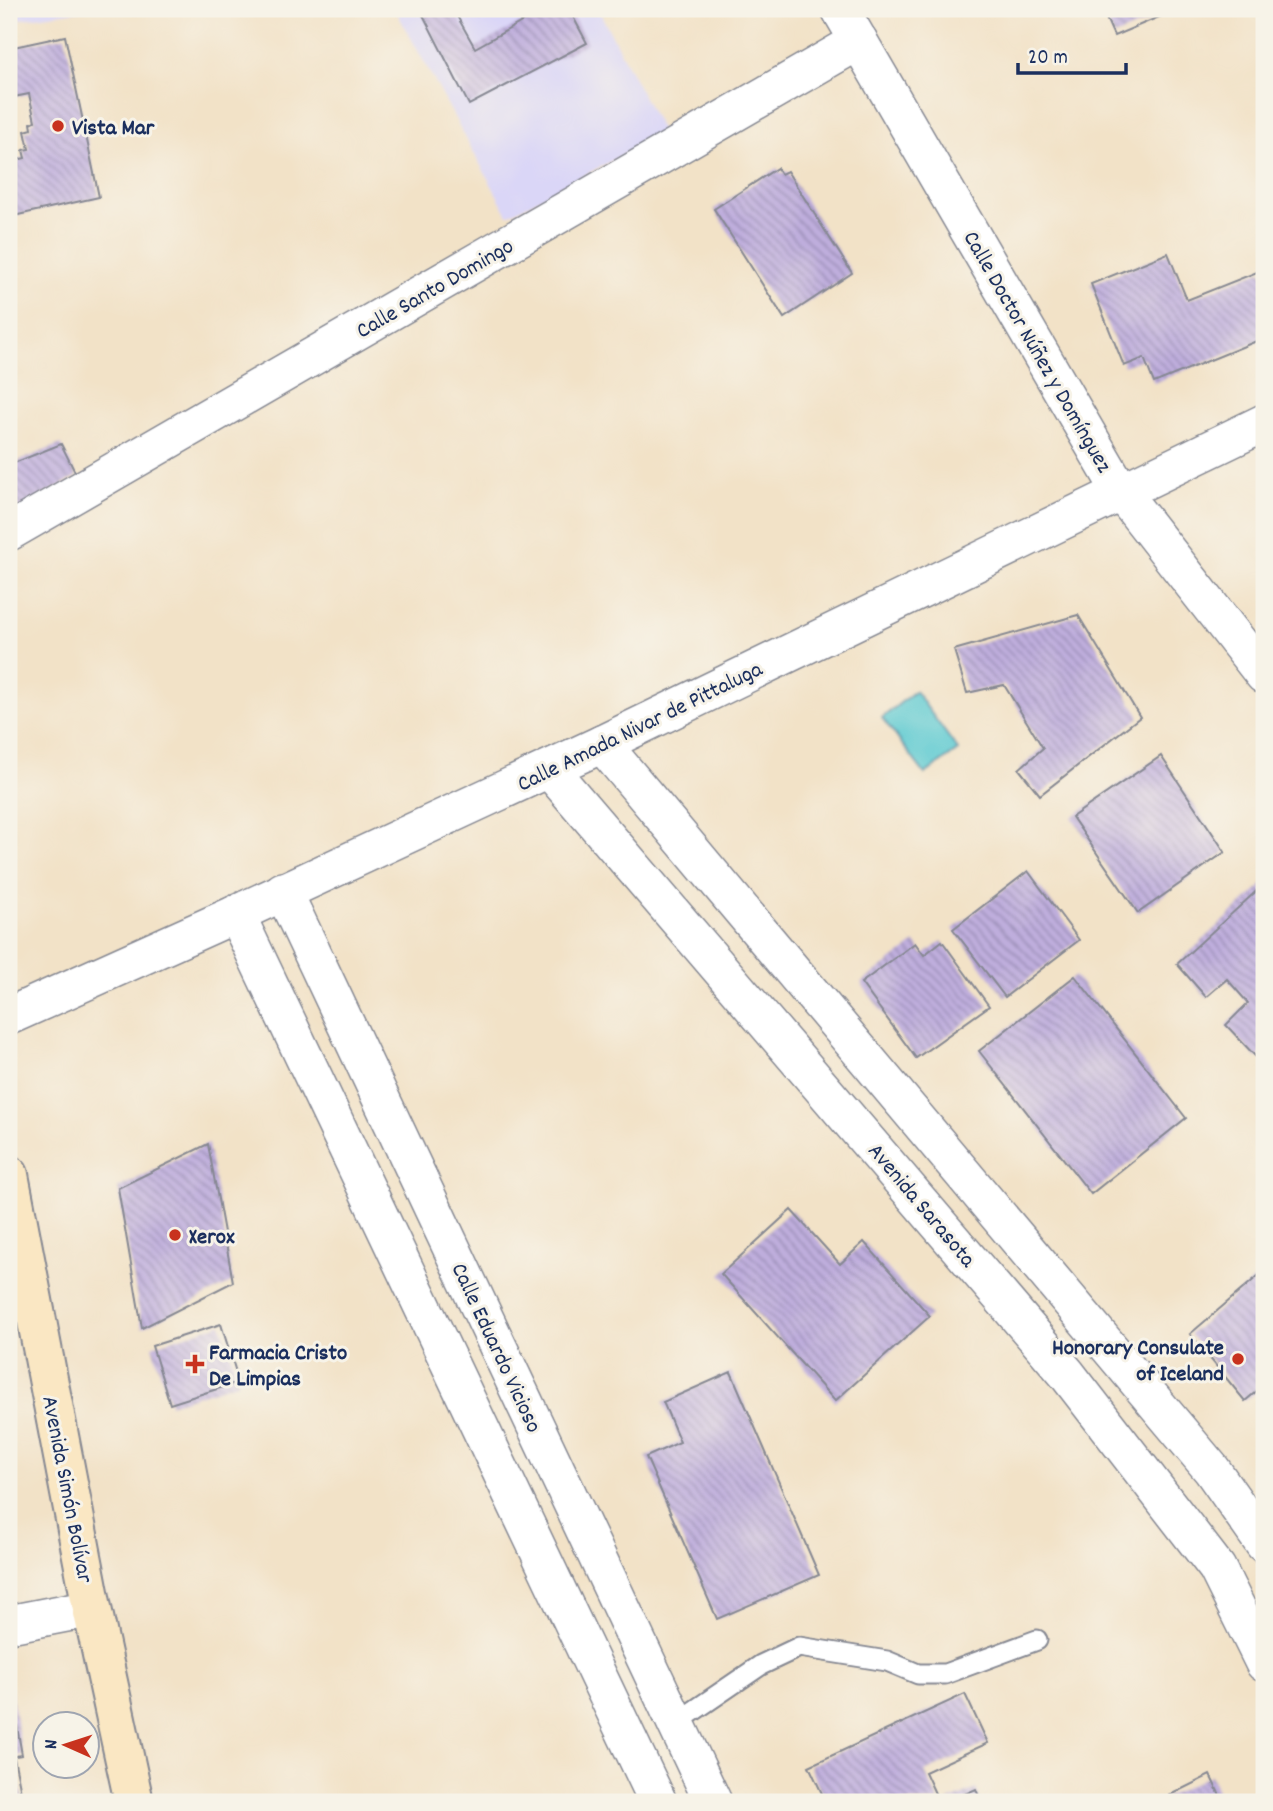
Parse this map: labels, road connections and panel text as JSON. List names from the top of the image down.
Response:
{
  "streets": {
    "main road": ["Avenida Simón Bolívar"],
    "street": [
      "Calle Santo Domingo",
      "Calle Doctor Núñez y Domínguez",
      "Calle Amada Nivar de Pittaluga",
      "Avenida Sarasota",
      "Calle Eduardo Vicioso"
    ]
  },
  "crossings": [
    ["Calle Santo Domingo", "Calle Doctor Núñez y Domínguez"],
    ["Calle Doctor Núñez y Domínguez", "Calle Amada Nivar de Pittaluga"],
    ["Calle Amada Nivar de Pittaluga", "Avenida Sarasota"],
    ["Calle Amada Nivar de Pittaluga", "Calle Eduardo Vicioso"]
  ],
  "places": {
    "other": ["Vista Mar", "Xerox", "Honorary Consulate of Iceland"],
    "health": ["Farmacia Cristo De Limpias"]
  },
  "scale_bar": "20 m",
  "north": "left"
}
